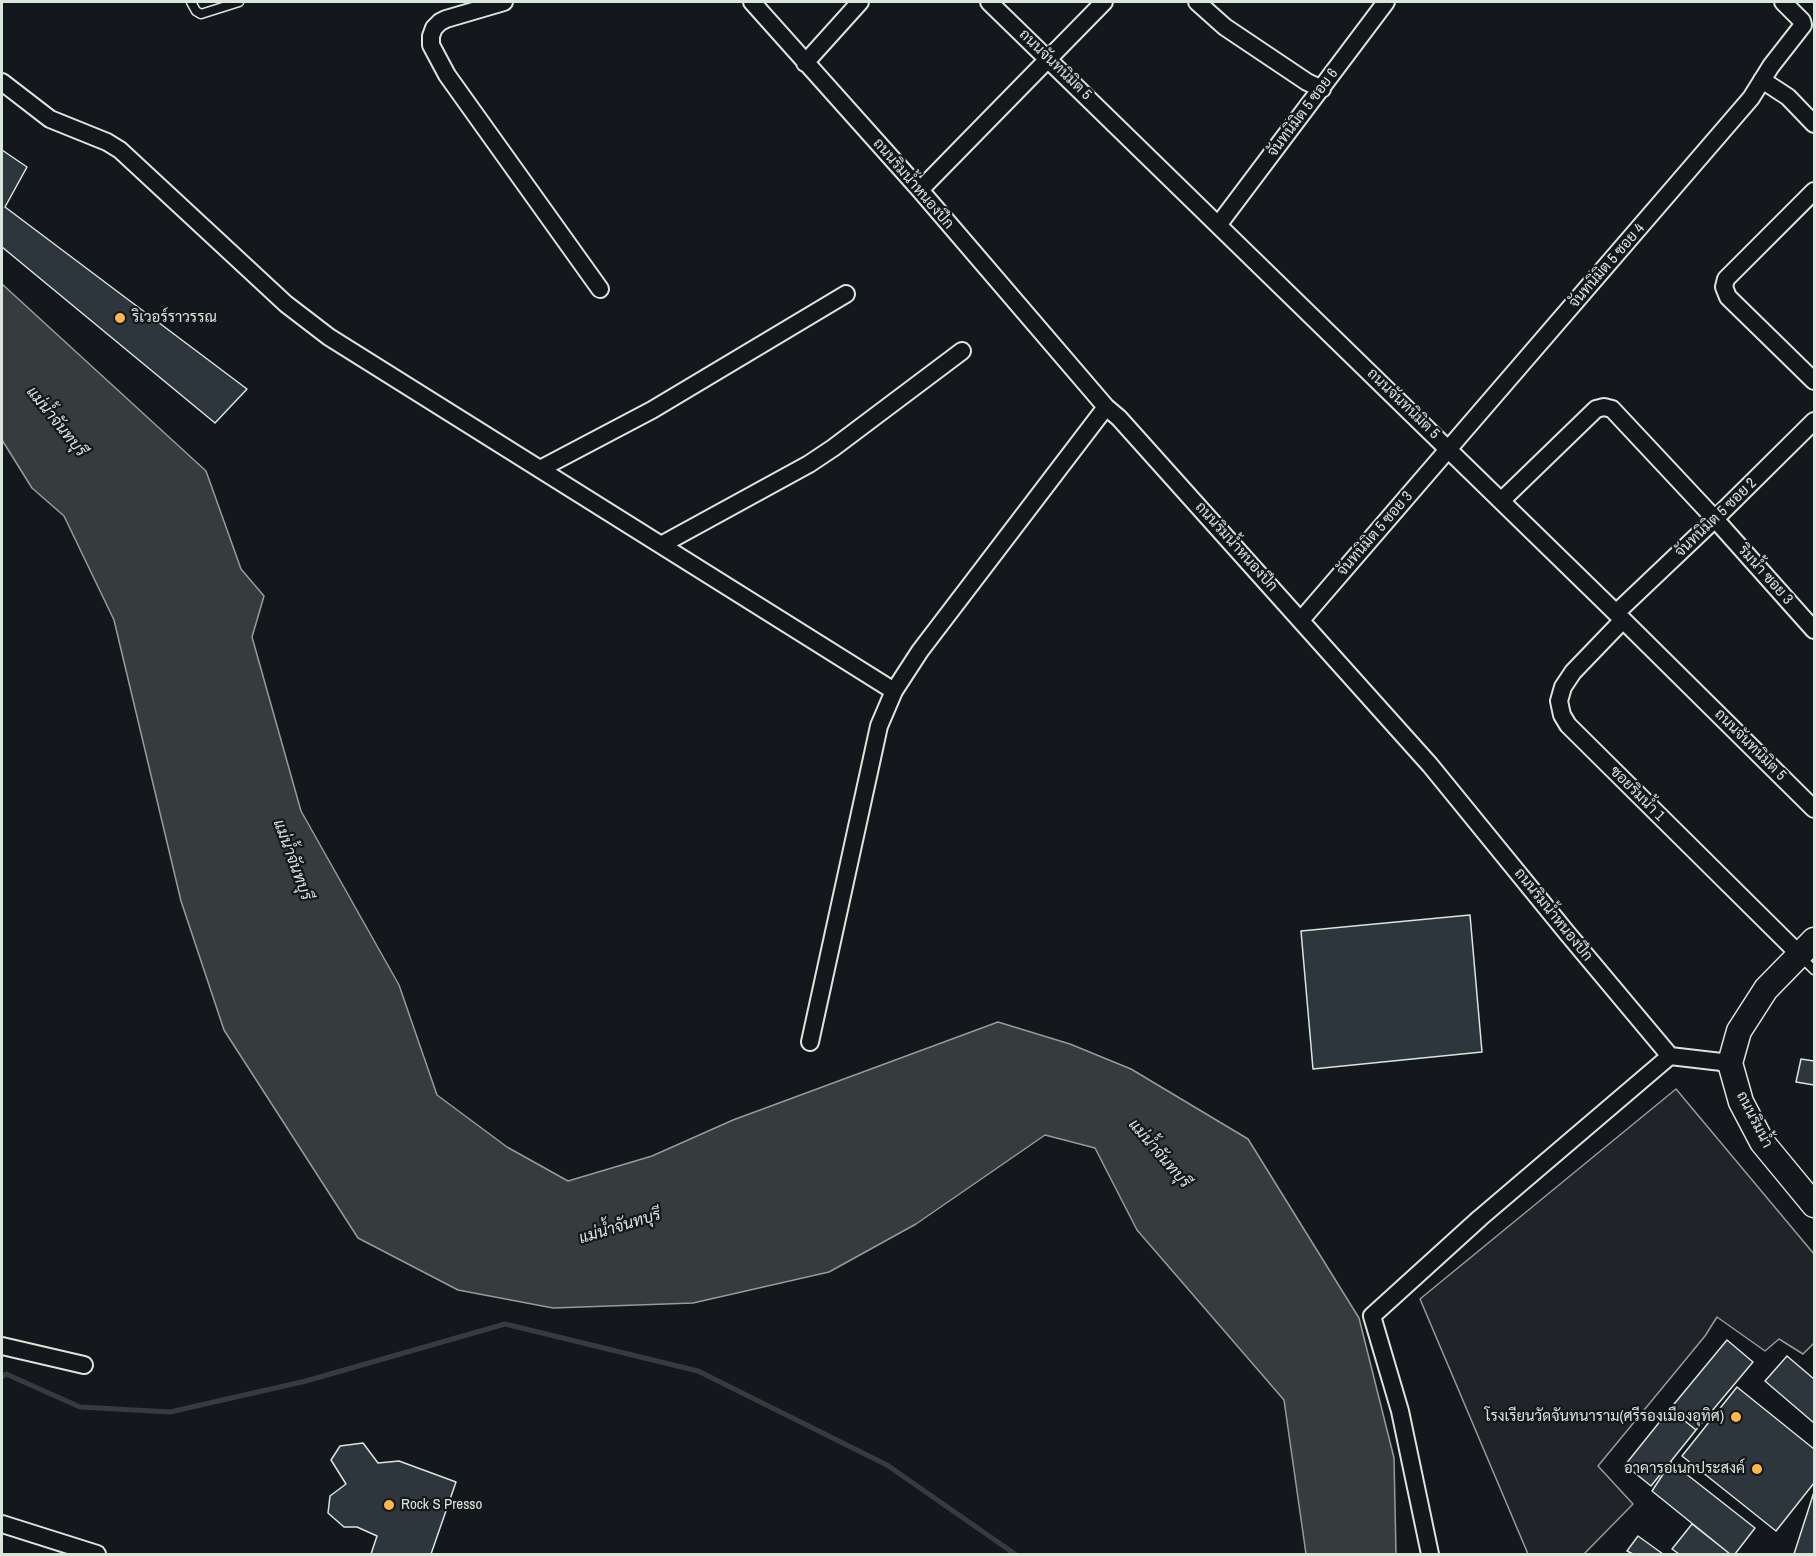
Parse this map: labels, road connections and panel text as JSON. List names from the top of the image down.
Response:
{
  "streets": {
    "main road": ["ถนนริมน้ำ"],
    "street": [
      "ถนนจันทนิมิต 5",
      "จันทนิมิต 5 ซอย 6",
      "ถนนริมน้ำหนองปึก",
      "จันทนิมิต 5 ซอย 4",
      "จันทนิมิต 5 ซอย 2",
      "จันทนิมิต 5 ซอย 3",
      "ริมน้ำ ซอย 3",
      "ซอยริมน้ำ 1"
    ]
  },
  "crossings": [
    ["ถนนจันทนิมิต 5", "จันทนิมิต 5 ซอย 6"],
    ["ถนนจันทนิมิต 5", "จันทนิมิต 5 ซอย 4"],
    ["ถนนจันทนิมิต 5", "จันทนิมิต 5 ซอย 2"],
    ["ถนนจันทนิมิต 5", "จันทนิมิต 5 ซอย 3"],
    ["ถนนจันทนิมิต 5", "ริมน้ำ ซอย 3"],
    ["ถนนจันทนิมิต 5", "ซอยริมน้ำ 1"],
    ["ถนนริมน้ำหนองปึก", "จันทนิมิต 5 ซอย 3"],
    ["จันทนิมิต 5 ซอย 4", "จันทนิมิต 5 ซอย 3"],
    ["จันทนิมิต 5 ซอย 2", "ริมน้ำ ซอย 3"],
    ["จันทนิมิต 5 ซอย 2", "ซอยริมน้ำ 1"]
  ],
  "water": ["แม่น้ำจันทบุรี"],
  "places": [
    "ริเวอร์ราวรรณ",
    "โรงเรียนวัดจันทนาราม(ศรีรองเมืองอุทิศ)",
    "อาคารอเนกประสงค์",
    "Rock S Presso"
  ]
}
